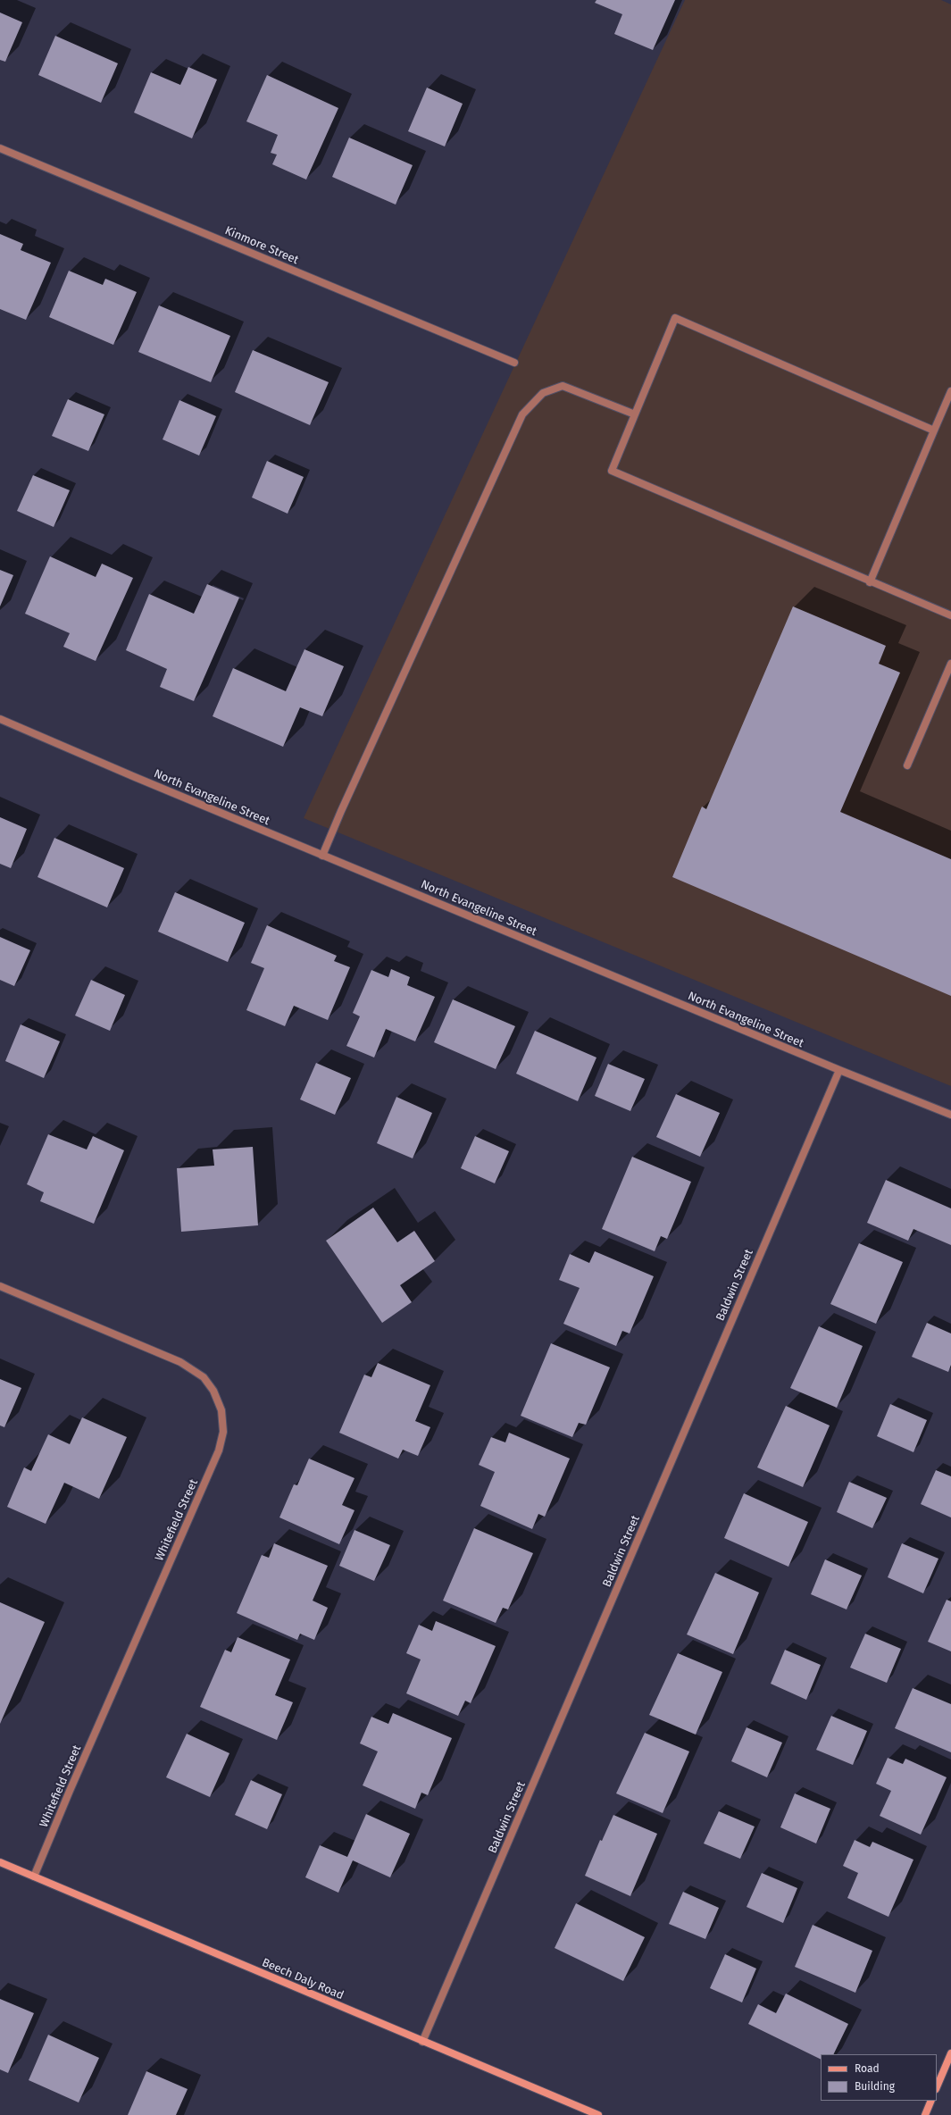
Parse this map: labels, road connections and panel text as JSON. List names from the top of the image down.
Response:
{
  "streets": {
    "main road": ["Beech Daly Road"],
    "street": [
      "Kinmore Street",
      "North Evangeline Street",
      "Baldwin Street",
      "Whitefield Street"
    ]
  },
  "crossings": [
    ["North Evangeline Street", "Baldwin Street"],
    ["Baldwin Street", "Beech Daly Road"],
    ["Whitefield Street", "Beech Daly Road"]
  ],
  "legend": ["Road", "Building"]
}
